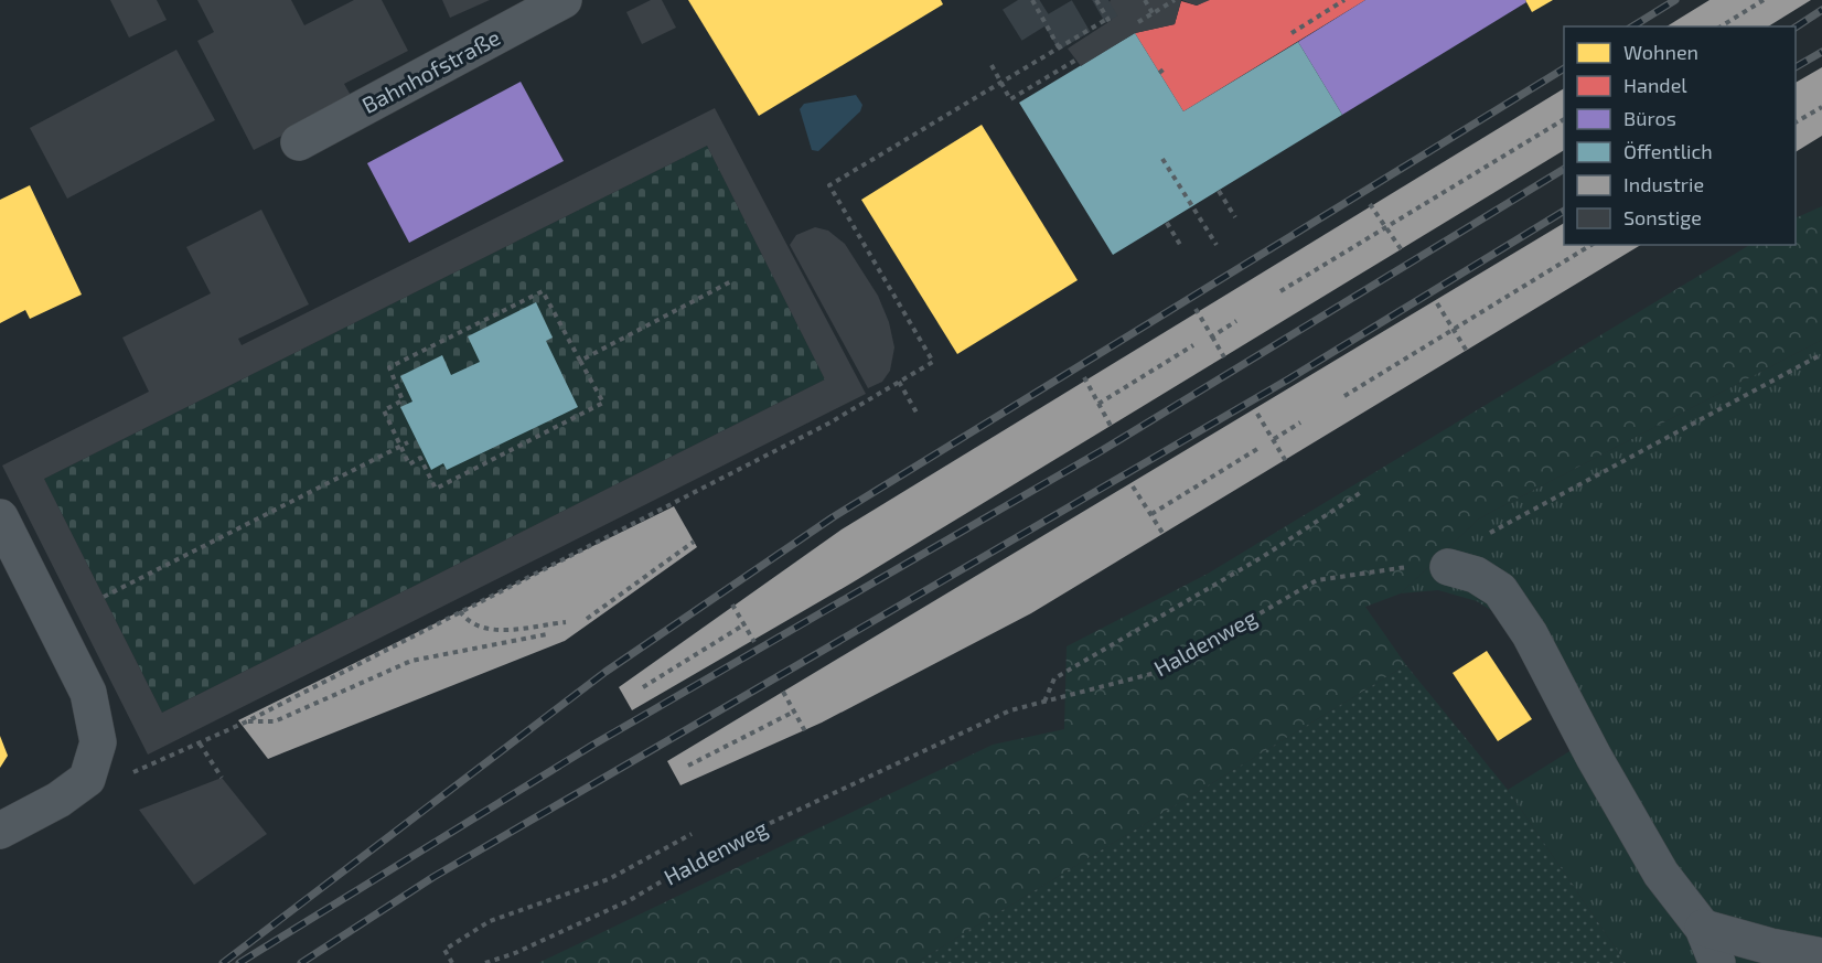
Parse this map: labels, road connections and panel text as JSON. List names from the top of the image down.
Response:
{
  "streets": {
    "street": ["Bahnhofstraße"],
    "path": ["Haldenweg"]
  },
  "legend": [
    "Wohnen",
    "Handel",
    "Büros",
    "Öffentlich",
    "Industrie",
    "Sonstige"
  ]
}
